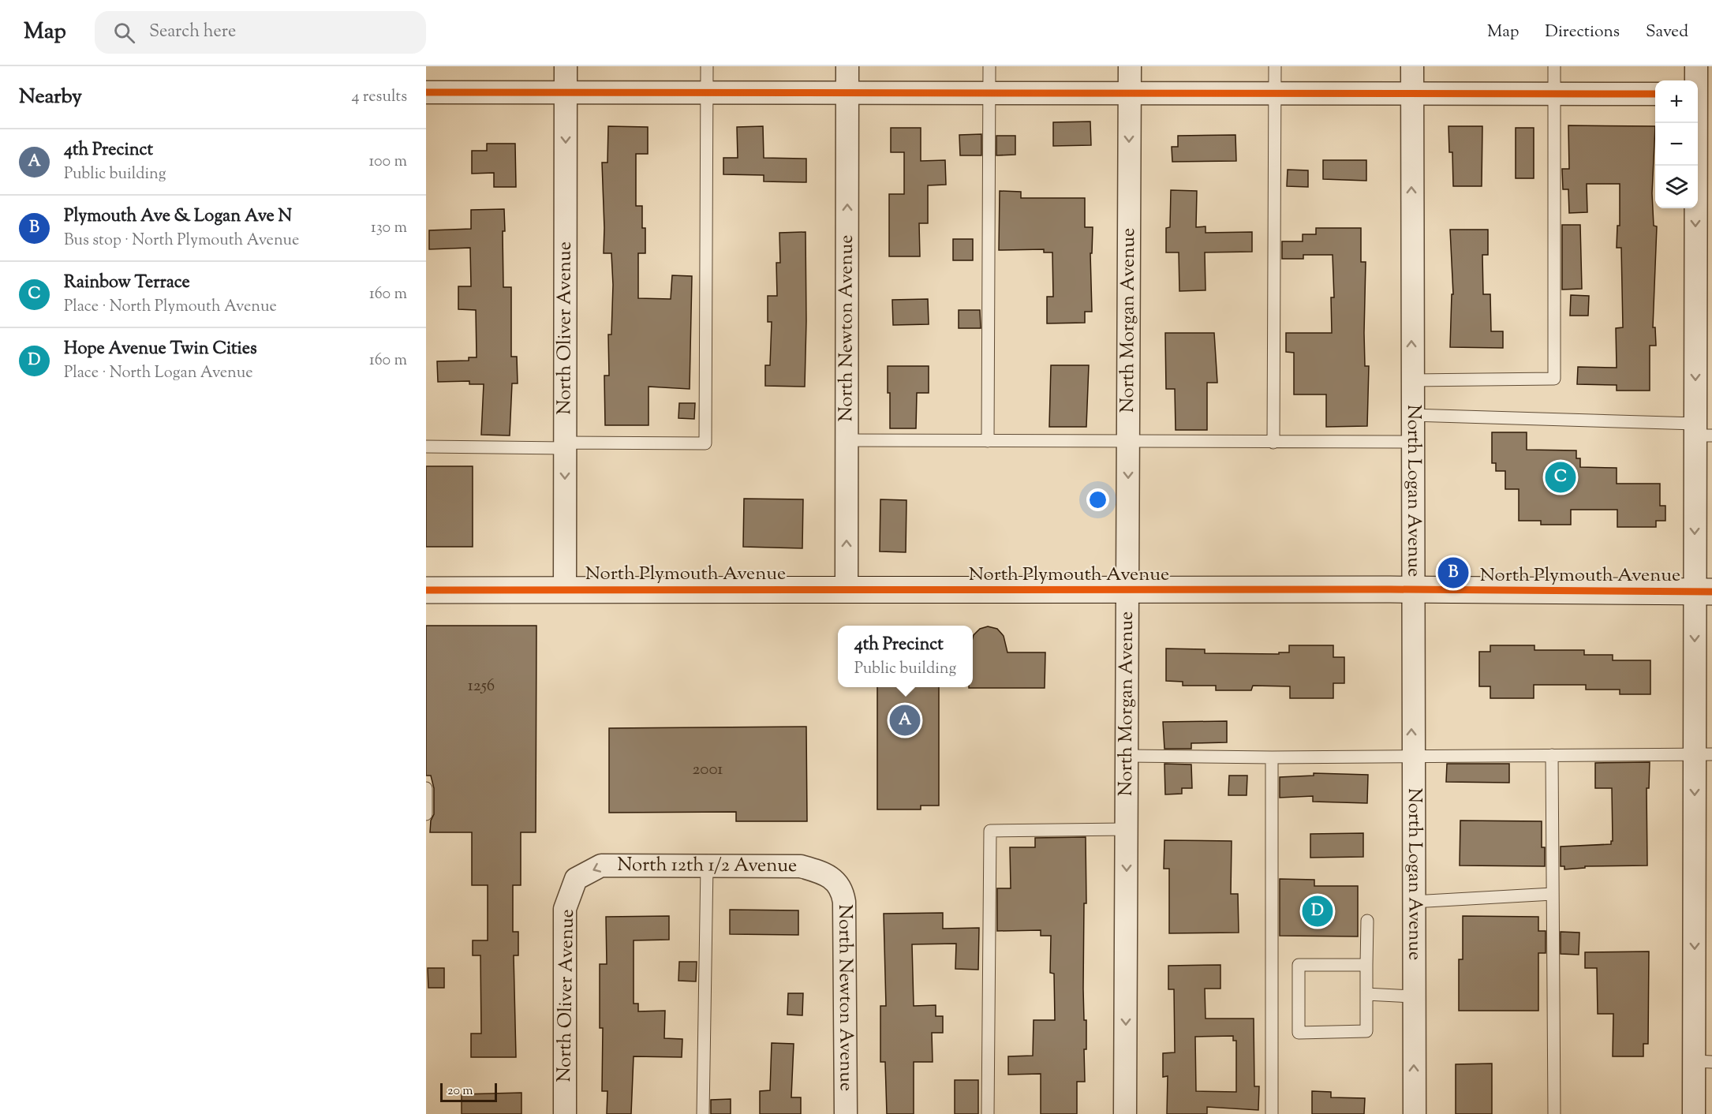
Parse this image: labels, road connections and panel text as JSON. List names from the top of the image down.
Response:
{
  "streets": {
    "main road": ["North Plymouth Avenue"],
    "street": [
      "North Morgan Avenue",
      "North Oliver Avenue",
      "North Newton Avenue",
      "North Logan Avenue",
      "North 12th 1/2 Avenue"
    ]
  },
  "crossings": [
    ["North Morgan Avenue", "North Plymouth Avenue"],
    ["North Oliver Avenue", "North Plymouth Avenue"],
    ["North Oliver Avenue", "North 12th 1/2 Avenue"],
    ["North Newton Avenue", "North Plymouth Avenue"],
    ["North Newton Avenue", "North 12th 1/2 Avenue"],
    ["North Logan Avenue", "North Plymouth Avenue"]
  ],
  "one_way": [
    "North Morgan Avenue",
    "North Oliver Avenue",
    "North Newton Avenue",
    "North Logan Avenue",
    "North 12th 1/2 Avenue"
  ],
  "house_numbers": ["1256", "2001"],
  "scale_bar": "20 m",
  "page": {
    "header": "Map",
    "search": "Search here",
    "nav": ["Map", "Directions", "Saved"],
    "heading": ["Nearby", "4 results"],
    "map_buttons": ["+", "−"],
    "list": [
      {
        "mark": "A",
        "name": "4th Precinct",
        "note": "Public building",
        "value": "100 m"
      },
      {
        "mark": "B",
        "name": "Plymouth Ave & Logan Ave N",
        "note": "Bus stop · North Plymouth Avenue",
        "value": "130 m"
      },
      {
        "mark": "C",
        "name": "Rainbow Terrace",
        "note": "Place · North Plymouth Avenue",
        "value": "160 m"
      },
      {
        "mark": "D",
        "name": "Hope Avenue Twin Cities",
        "note": "Place · North Logan Avenue",
        "value": "160 m"
      }
    ],
    "pins": [
      "C",
      "B",
      "A",
      "D"
    ],
    "popup": ["4th Precinct", "Public building"],
    "scale": "20 m"
  }
}
